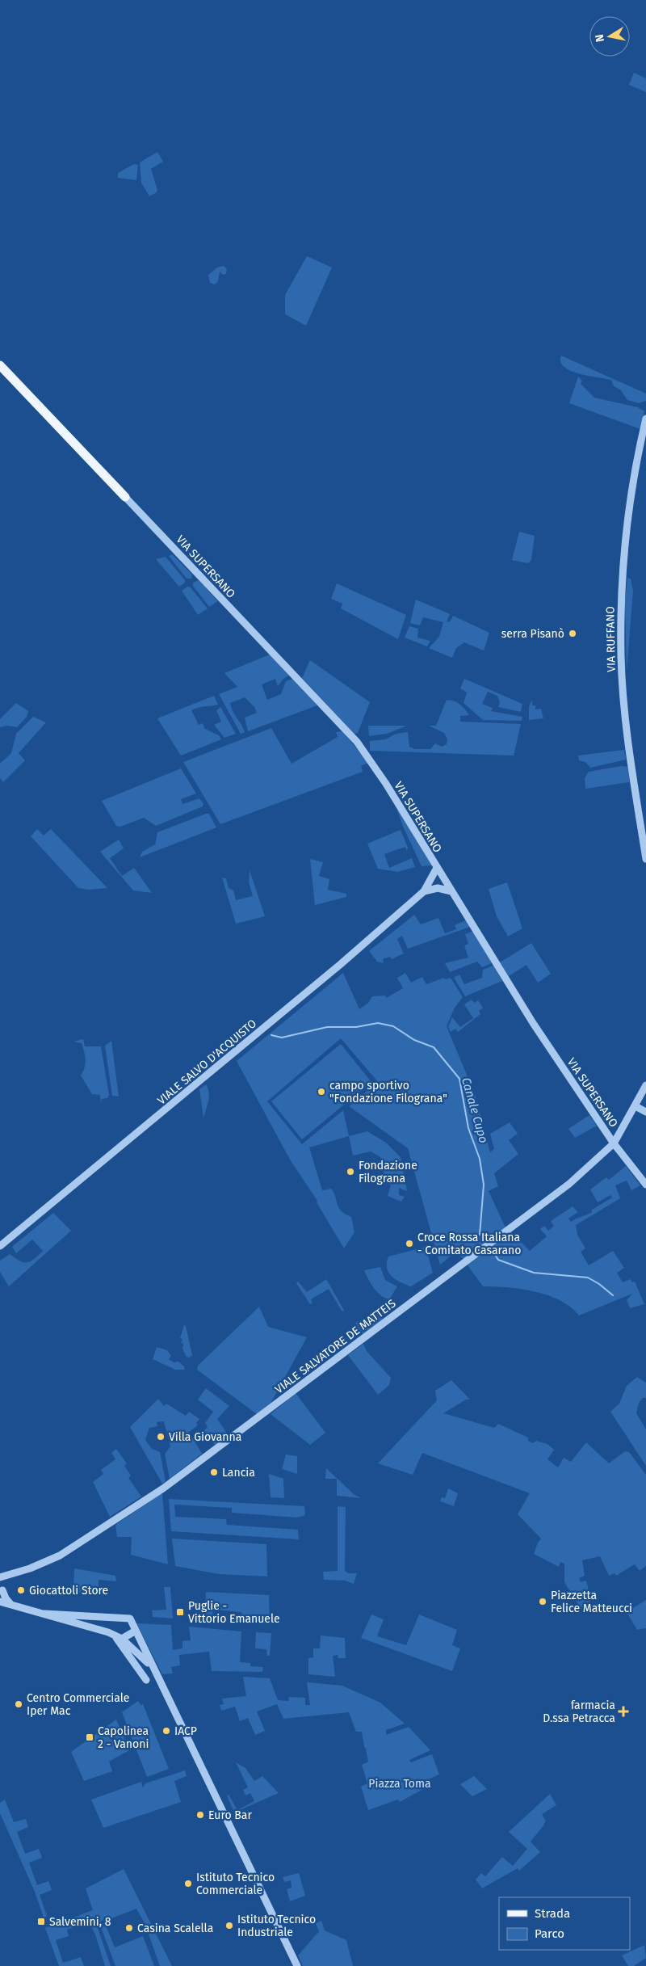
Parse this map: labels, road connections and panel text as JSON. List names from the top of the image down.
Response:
{
  "streets": {
    "street": [
      "VIA SUPERSANO",
      "VIA RUFFANO",
      "VIALE SALVO D'ACQUISTO",
      "VIALE SALVATORE DE MATTEIS"
    ]
  },
  "crossings": [
    ["VIA SUPERSANO", "VIALE SALVO D'ACQUISTO"],
    ["VIA SUPERSANO", "VIALE SALVATORE DE MATTEIS"]
  ],
  "water": ["Canale Cupo"],
  "parks": ["Piazza Toma"],
  "places": {
    "other": [
      "serra Pisanò",
      "campo sportivo \"Fondazione Filograna\"",
      "Fondazione Filograna",
      "Croce Rossa Italiana - Comitato Casarano",
      "Villa Giovanna",
      "Lancia",
      "Giocattoli Store",
      "Piazzetta Felice Matteucci",
      "Centro Commerciale Iper Mac",
      "IACP",
      "Euro Bar",
      "Istituto Tecnico Commerciale",
      "Istituto Tecnico Industriale",
      "Casina Scalella"
    ],
    "transit": ["Puglie - Vittorio Emanuele", "Capolinea 2 - Vanoni", "Salvemini, 8"],
    "health": ["farmacia D.ssa Petracca"]
  },
  "legend": ["Strada", "Parco"],
  "north": "left"
}
